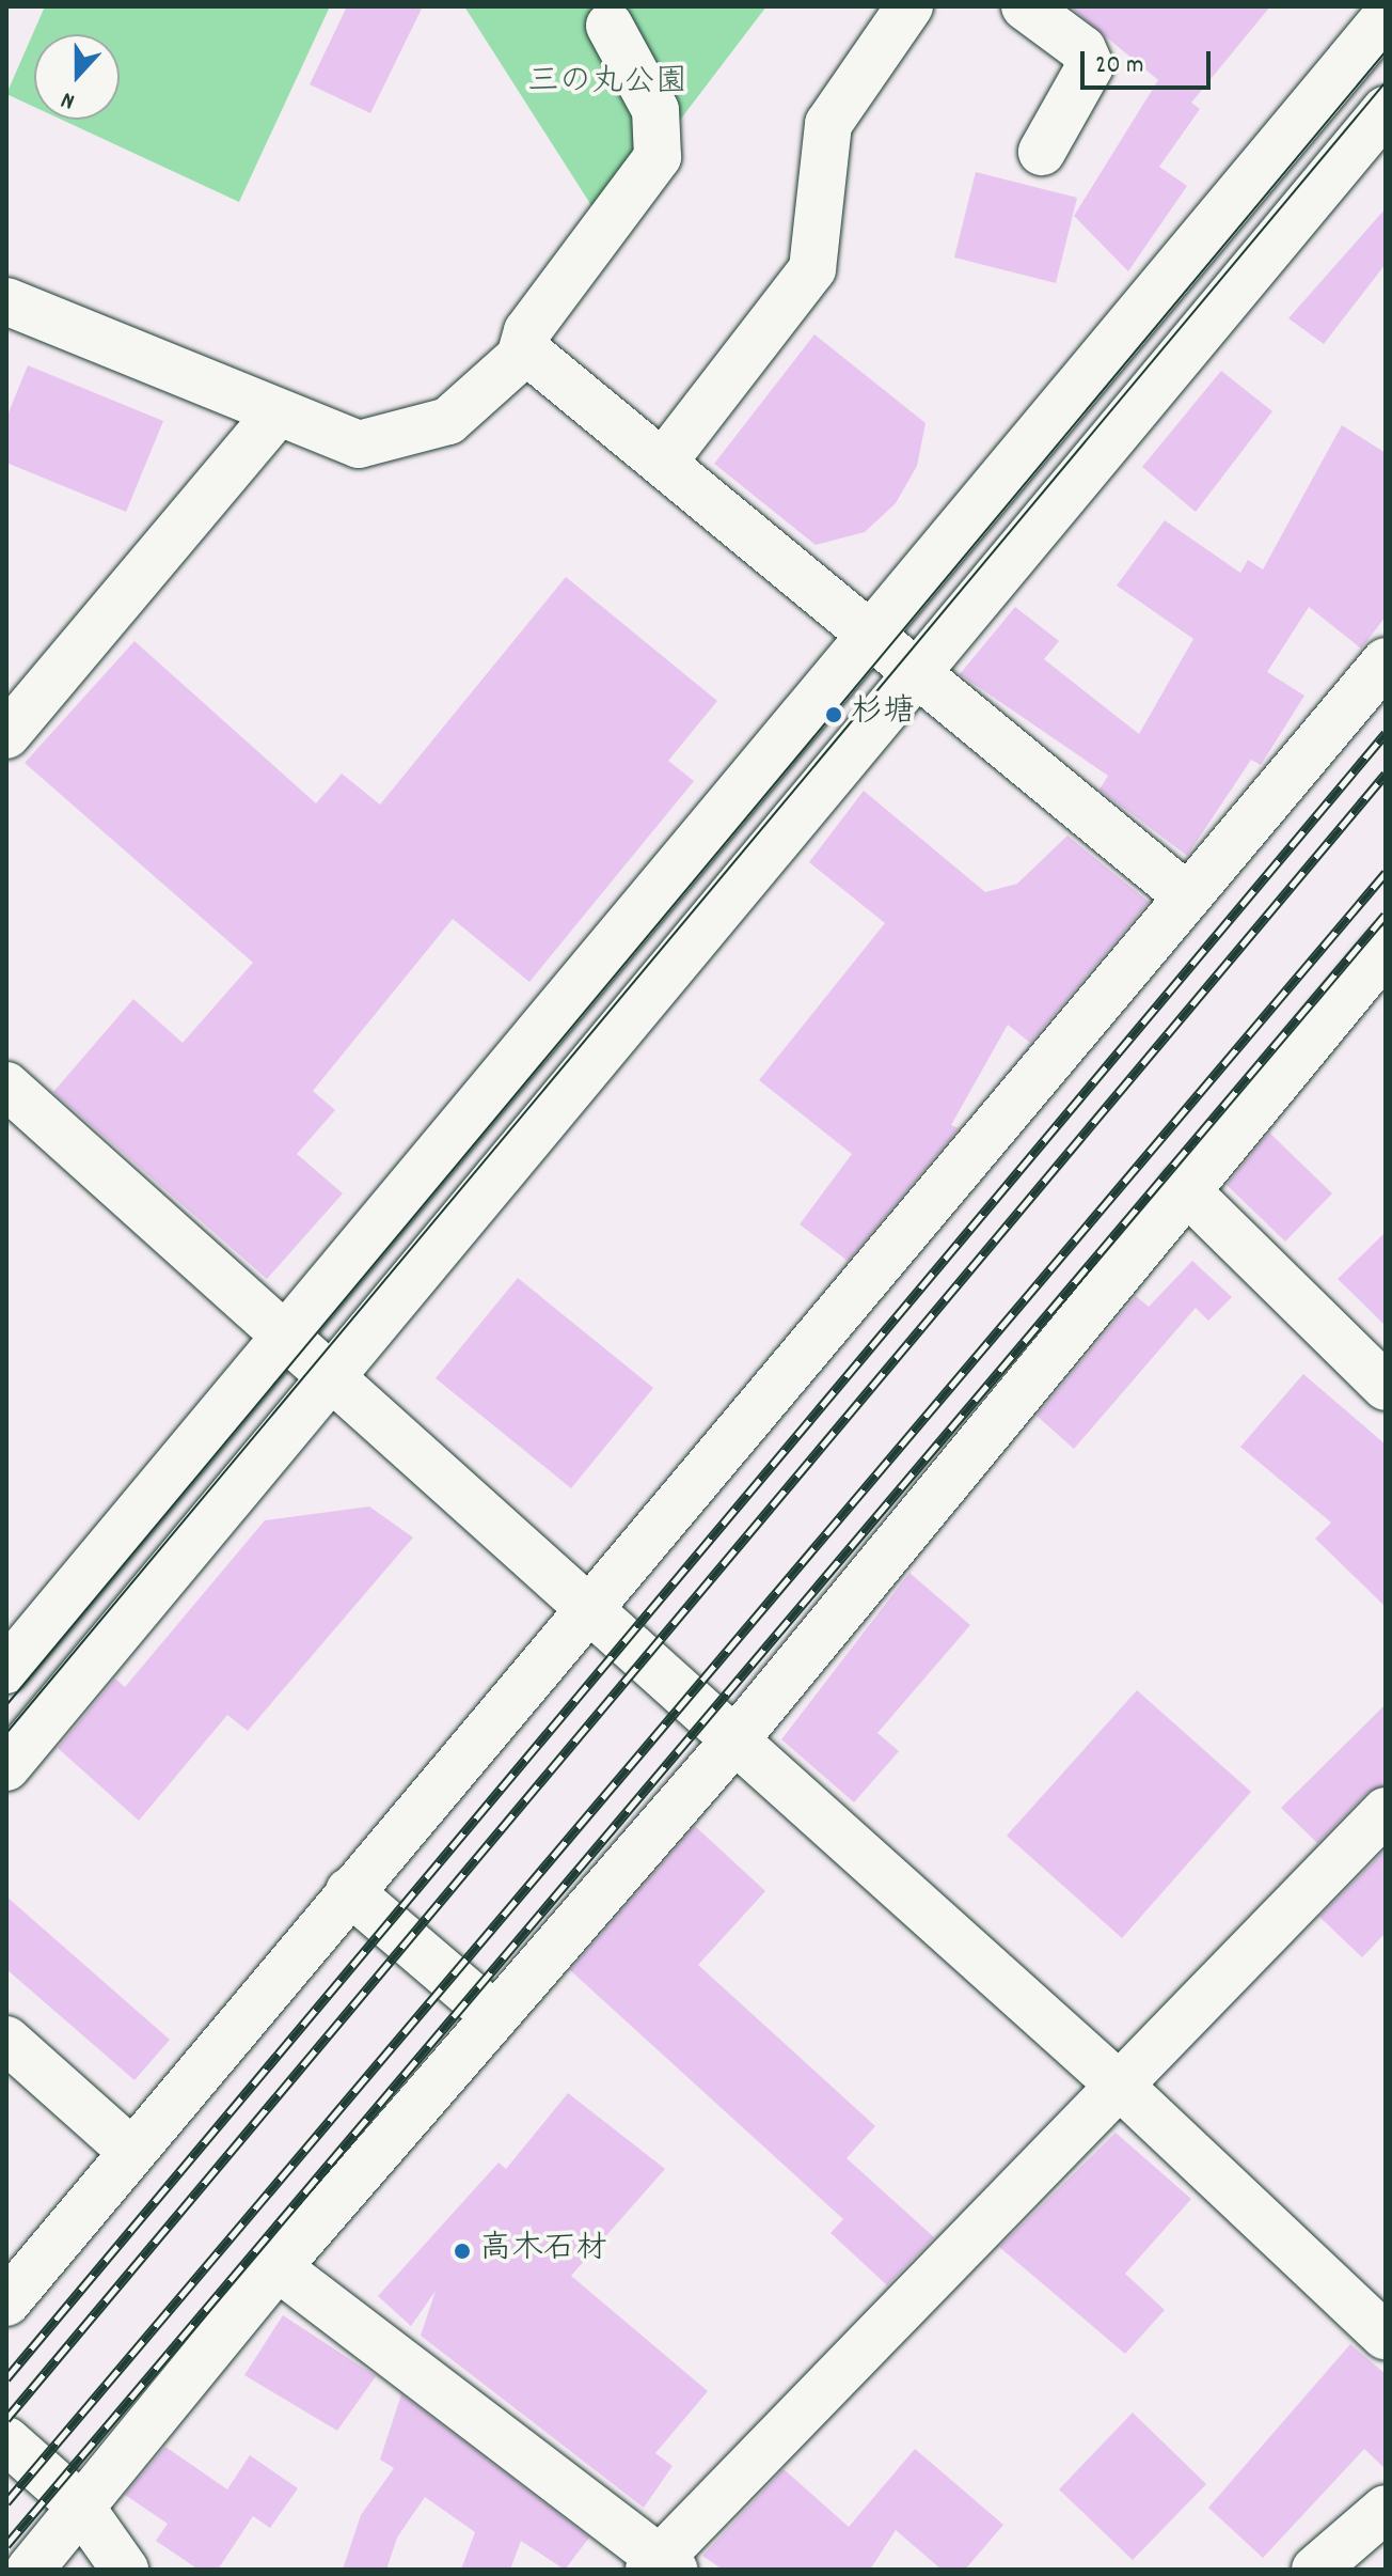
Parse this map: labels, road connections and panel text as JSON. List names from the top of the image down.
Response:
{
  "parks": ["三の丸公園"],
  "places": ["杉塘", "高木石材"],
  "scale_bar": "20 m",
  "north": "bottom"
}
